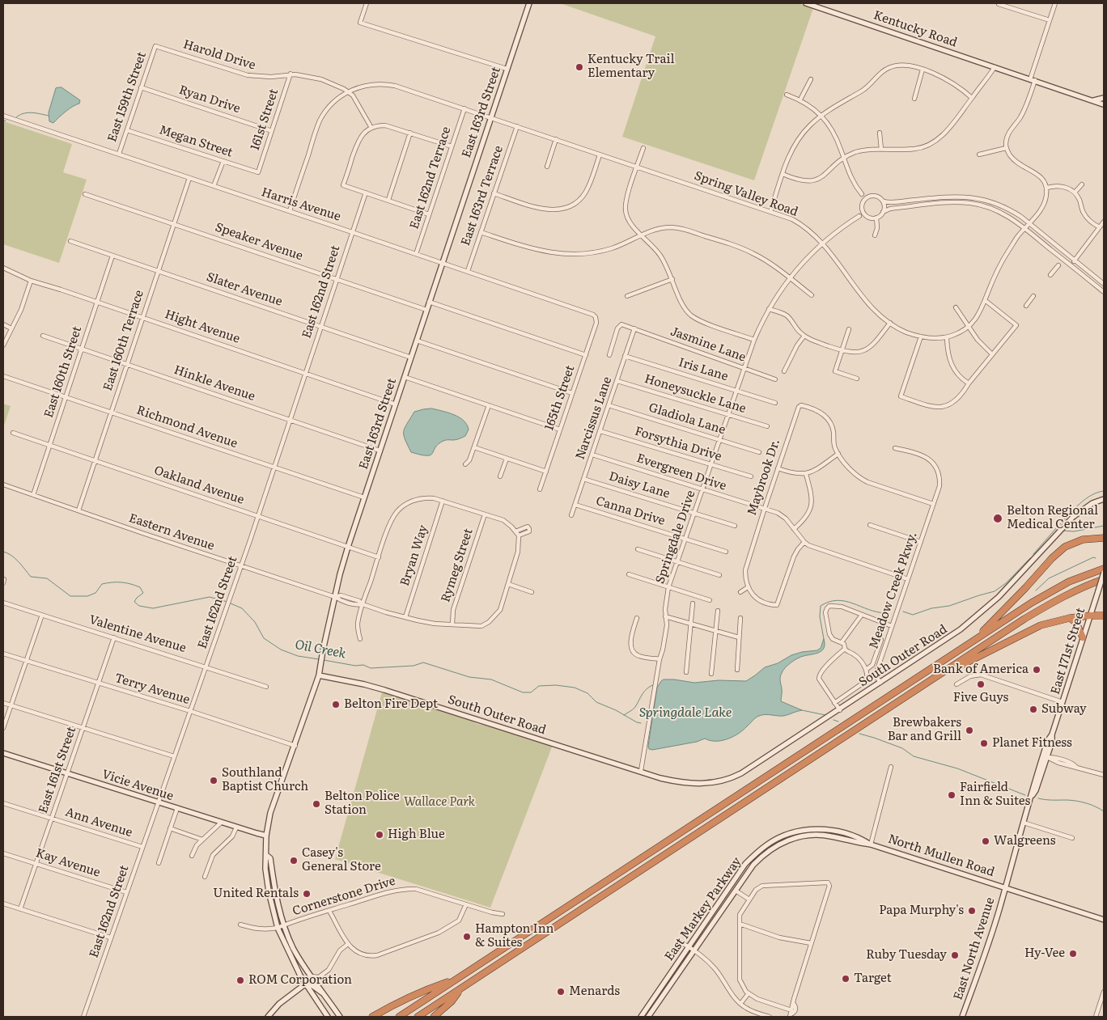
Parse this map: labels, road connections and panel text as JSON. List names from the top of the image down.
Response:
{
  "streets": {
    "street": [
      "Kentucky Road",
      "Harold Drive",
      "East 159th Street",
      "Ryan Drive",
      "East 163rd Street",
      "161st Street",
      "Megan Street",
      "East 162nd Terrace",
      "Spring Valley Road",
      "East 163rd Terrace",
      "Harris Avenue",
      "Speaker Avenue",
      "Slater Avenue",
      "East 162nd Street",
      "Hight Avenue",
      "East 160th Terrace",
      "Jasmine Lane",
      "Iris Lane",
      "East 160th Street",
      "Hinkle Avenue",
      "Honeysuckle Lane",
      "165th Street",
      "Narcissus Lane",
      "Gladiola Lane",
      "Richmond Avenue",
      "Forsythia Drive",
      "Evergreen Drive",
      "Maybrook Dr.",
      "Oakland Avenue",
      "Daisy Lane",
      "Canna Drive",
      "Eastern Avenue",
      "Springdale Drive",
      "Bryan Way",
      "Rymeg Street",
      "Meadow Creek Pkwy.",
      "Valentine Avenue",
      "East 171st Street",
      "South Outer Road",
      "Terry Avenue",
      "East 161st Street",
      "Vicie Avenue",
      "Ann Avenue",
      "North Mullen Road",
      "Kay Avenue",
      "Cornerstone Drive",
      "East Markey Parkway",
      "East North Avenue"
    ]
  },
  "crossings": [
    ["Harold Drive", "East 159th Street"],
    ["Harold Drive", "161st Street"],
    ["Harold Drive", "Spring Valley Road"],
    ["East 159th Street", "Ryan Drive"],
    ["East 159th Street", "Megan Street"],
    ["East 159th Street", "Harris Avenue"],
    ["Ryan Drive", "161st Street"],
    ["East 163rd Street", "Spring Valley Road"],
    ["East 163rd Street", "Harris Avenue"],
    ["East 163rd Street", "Speaker Avenue"],
    ["East 163rd Street", "Slater Avenue"],
    ["East 163rd Street", "Hight Avenue"],
    ["East 163rd Street", "Hinkle Avenue"],
    ["East 163rd Street", "Richmond Avenue"],
    ["East 163rd Street", "Oakland Avenue"],
    ["East 163rd Street", "Eastern Avenue"],
    ["East 163rd Street", "South Outer Road"],
    ["East 163rd Street", "Terry Avenue"],
    ["East 163rd Street", "Vicie Avenue"],
    ["East 163rd Street", "Cornerstone Drive"],
    ["161st Street", "Megan Street"],
    ["East 162nd Terrace", "Spring Valley Road"],
    ["East 162nd Terrace", "Harris Avenue"],
    ["Spring Valley Road", "East 163rd Terrace"],
    ["Spring Valley Road", "Harris Avenue"],
    ["Spring Valley Road", "Springdale Drive"],
    ["East 163rd Terrace", "Harris Avenue"],
    ["Harris Avenue", "East 162nd Street"],
    ["Harris Avenue", "East 160th Terrace"],
    ["Harris Avenue", "165th Street"],
    ["Speaker Avenue", "East 162nd Street"],
    ["Speaker Avenue", "East 160th Terrace"],
    ["Slater Avenue", "East 162nd Street"],
    ["Slater Avenue", "East 160th Terrace"],
    ["Slater Avenue", "East 160th Street"],
    ["East 162nd Street", "Hight Avenue"],
    ["East 162nd Street", "Hinkle Avenue"],
    ["East 162nd Street", "Richmond Avenue"],
    ["East 162nd Street", "Oakland Avenue"],
    ["East 162nd Street", "Eastern Avenue"],
    ["East 162nd Street", "Valentine Avenue"],
    ["East 162nd Street", "Terry Avenue"],
    ["East 162nd Street", "Vicie Avenue"],
    ["East 162nd Street", "Ann Avenue"],
    ["East 162nd Street", "Kay Avenue"],
    ["Hight Avenue", "East 160th Terrace"],
    ["Hight Avenue", "East 160th Street"],
    ["East 160th Terrace", "Hinkle Avenue"],
    ["East 160th Terrace", "Richmond Avenue"],
    ["East 160th Terrace", "Oakland Avenue"],
    ["East 160th Terrace", "Eastern Avenue"],
    ["Jasmine Lane", "Narcissus Lane"],
    ["Jasmine Lane", "Springdale Drive"],
    ["Iris Lane", "Narcissus Lane"],
    ["Iris Lane", "Springdale Drive"],
    ["East 160th Street", "Hinkle Avenue"],
    ["East 160th Street", "Richmond Avenue"],
    ["East 160th Street", "Oakland Avenue"],
    ["East 160th Street", "Eastern Avenue"],
    ["Honeysuckle Lane", "Narcissus Lane"],
    ["Honeysuckle Lane", "Springdale Drive"],
    ["Narcissus Lane", "Gladiola Lane"],
    ["Narcissus Lane", "Forsythia Drive"],
    ["Narcissus Lane", "Evergreen Drive"],
    ["Narcissus Lane", "Daisy Lane"],
    ["Narcissus Lane", "Canna Drive"],
    ["Gladiola Lane", "Springdale Drive"],
    ["Forsythia Drive", "Springdale Drive"],
    ["Evergreen Drive", "Maybrook Dr."],
    ["Evergreen Drive", "Springdale Drive"],
    ["Daisy Lane", "Springdale Drive"],
    ["Canna Drive", "Springdale Drive"],
    ["Eastern Avenue", "Bryan Way"],
    ["Eastern Avenue", "Rymeg Street"],
    ["Springdale Drive", "South Outer Road"],
    ["Meadow Creek Pkwy.", "South Outer Road"],
    ["Valentine Avenue", "East 161st Street"],
    ["East 171st Street", "North Mullen Road"],
    ["East 171st Street", "East North Avenue"],
    ["Terry Avenue", "East 161st Street"],
    ["East 161st Street", "Vicie Avenue"],
    ["East 161st Street", "Ann Avenue"],
    ["East 161st Street", "Kay Avenue"],
    ["North Mullen Road", "East Markey Parkway"],
    ["North Mullen Road", "East North Avenue"]
  ],
  "water": ["Oil Creek", "Springdale Lake"],
  "parks": ["Wallace Park"],
  "places": [
    "Kentucky Trail Elementary",
    "Belton Regional Medical Center",
    "Bank of America",
    "Five Guys",
    "Belton Fire Dept",
    "Subway",
    "Brewbakers Bar and Grill",
    "Planet Fitness",
    "Southland Baptist Church",
    "Fairfield Inn & Suites",
    "Belton Police Station",
    "High Blue",
    "Walgreens",
    "Casey's General Store",
    "United Rentals",
    "Papa Murphy's",
    "Hampton Inn & Suites",
    "Hy-Vee",
    "Ruby Tuesday",
    "Target",
    "ROM Corporation",
    "Menards"
  ]
}
